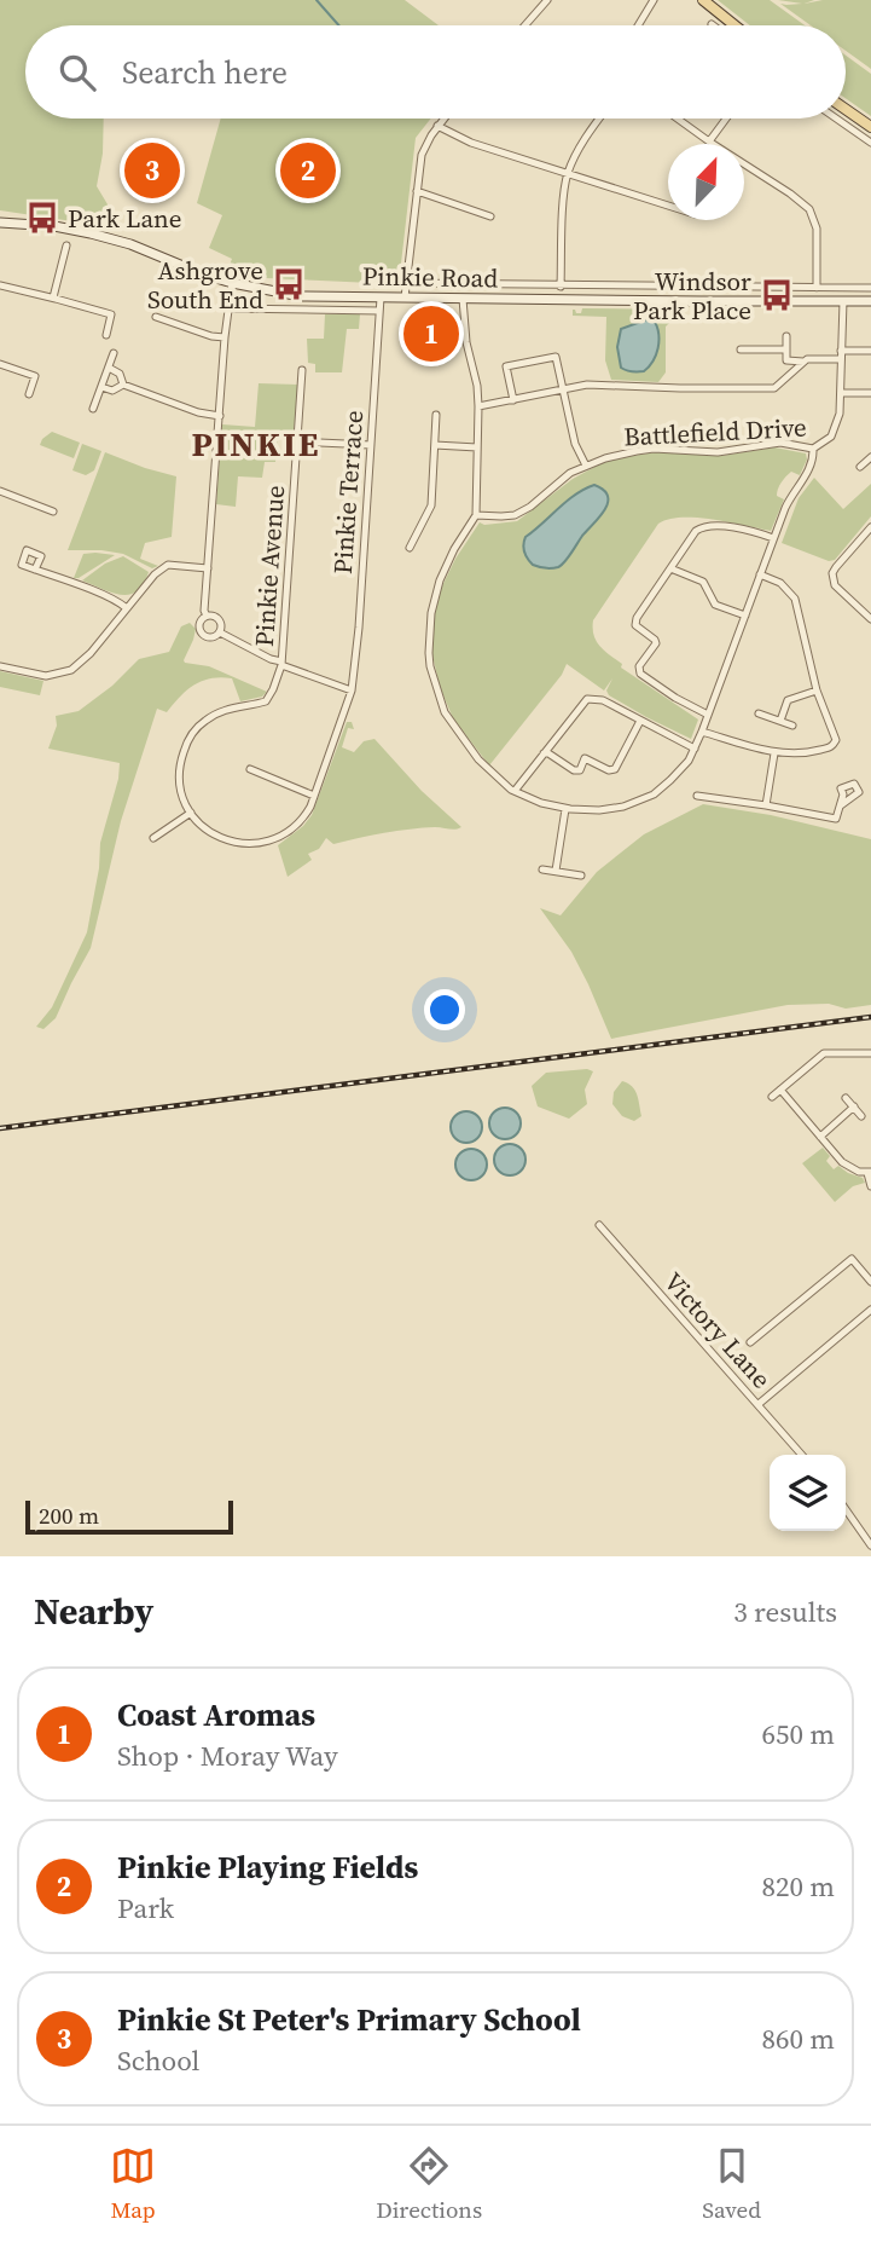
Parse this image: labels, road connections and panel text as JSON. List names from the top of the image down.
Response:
{
  "streets": {
    "main road": ["Pinkie Road"],
    "street": [
      "Battlefield Drive",
      "Pinkie Terrace",
      "Pinkie Avenue",
      "Victory Lane"
    ]
  },
  "crossings": [
    ["Pinkie Road", "Battlefield Drive"],
    ["Pinkie Road", "Pinkie Terrace"]
  ],
  "districts": ["PINKIE"],
  "places": {
    "bus stop": ["Park Lane", "Ashgrove South End", "Windsor Park Place"]
  },
  "scale_bar": "200 m",
  "north": "top right",
  "page": {
    "search": "Search here",
    "pins": ["2", "3", "1"],
    "scale": "200 m",
    "heading": ["Nearby", "3 results"],
    "list": [
      {
        "mark": "1",
        "name": "Coast Aromas",
        "note": "Shop · Moray Way",
        "value": "650 m"
      },
      {
        "mark": "2",
        "name": "Pinkie Playing Fields",
        "note": "Park",
        "value": "820 m"
      },
      {
        "mark": "3",
        "name": "Pinkie St Peter's Primary School",
        "note": "School",
        "value": "860 m"
      }
    ],
    "nav": ["Map", "Directions", "Saved"]
  }
}
